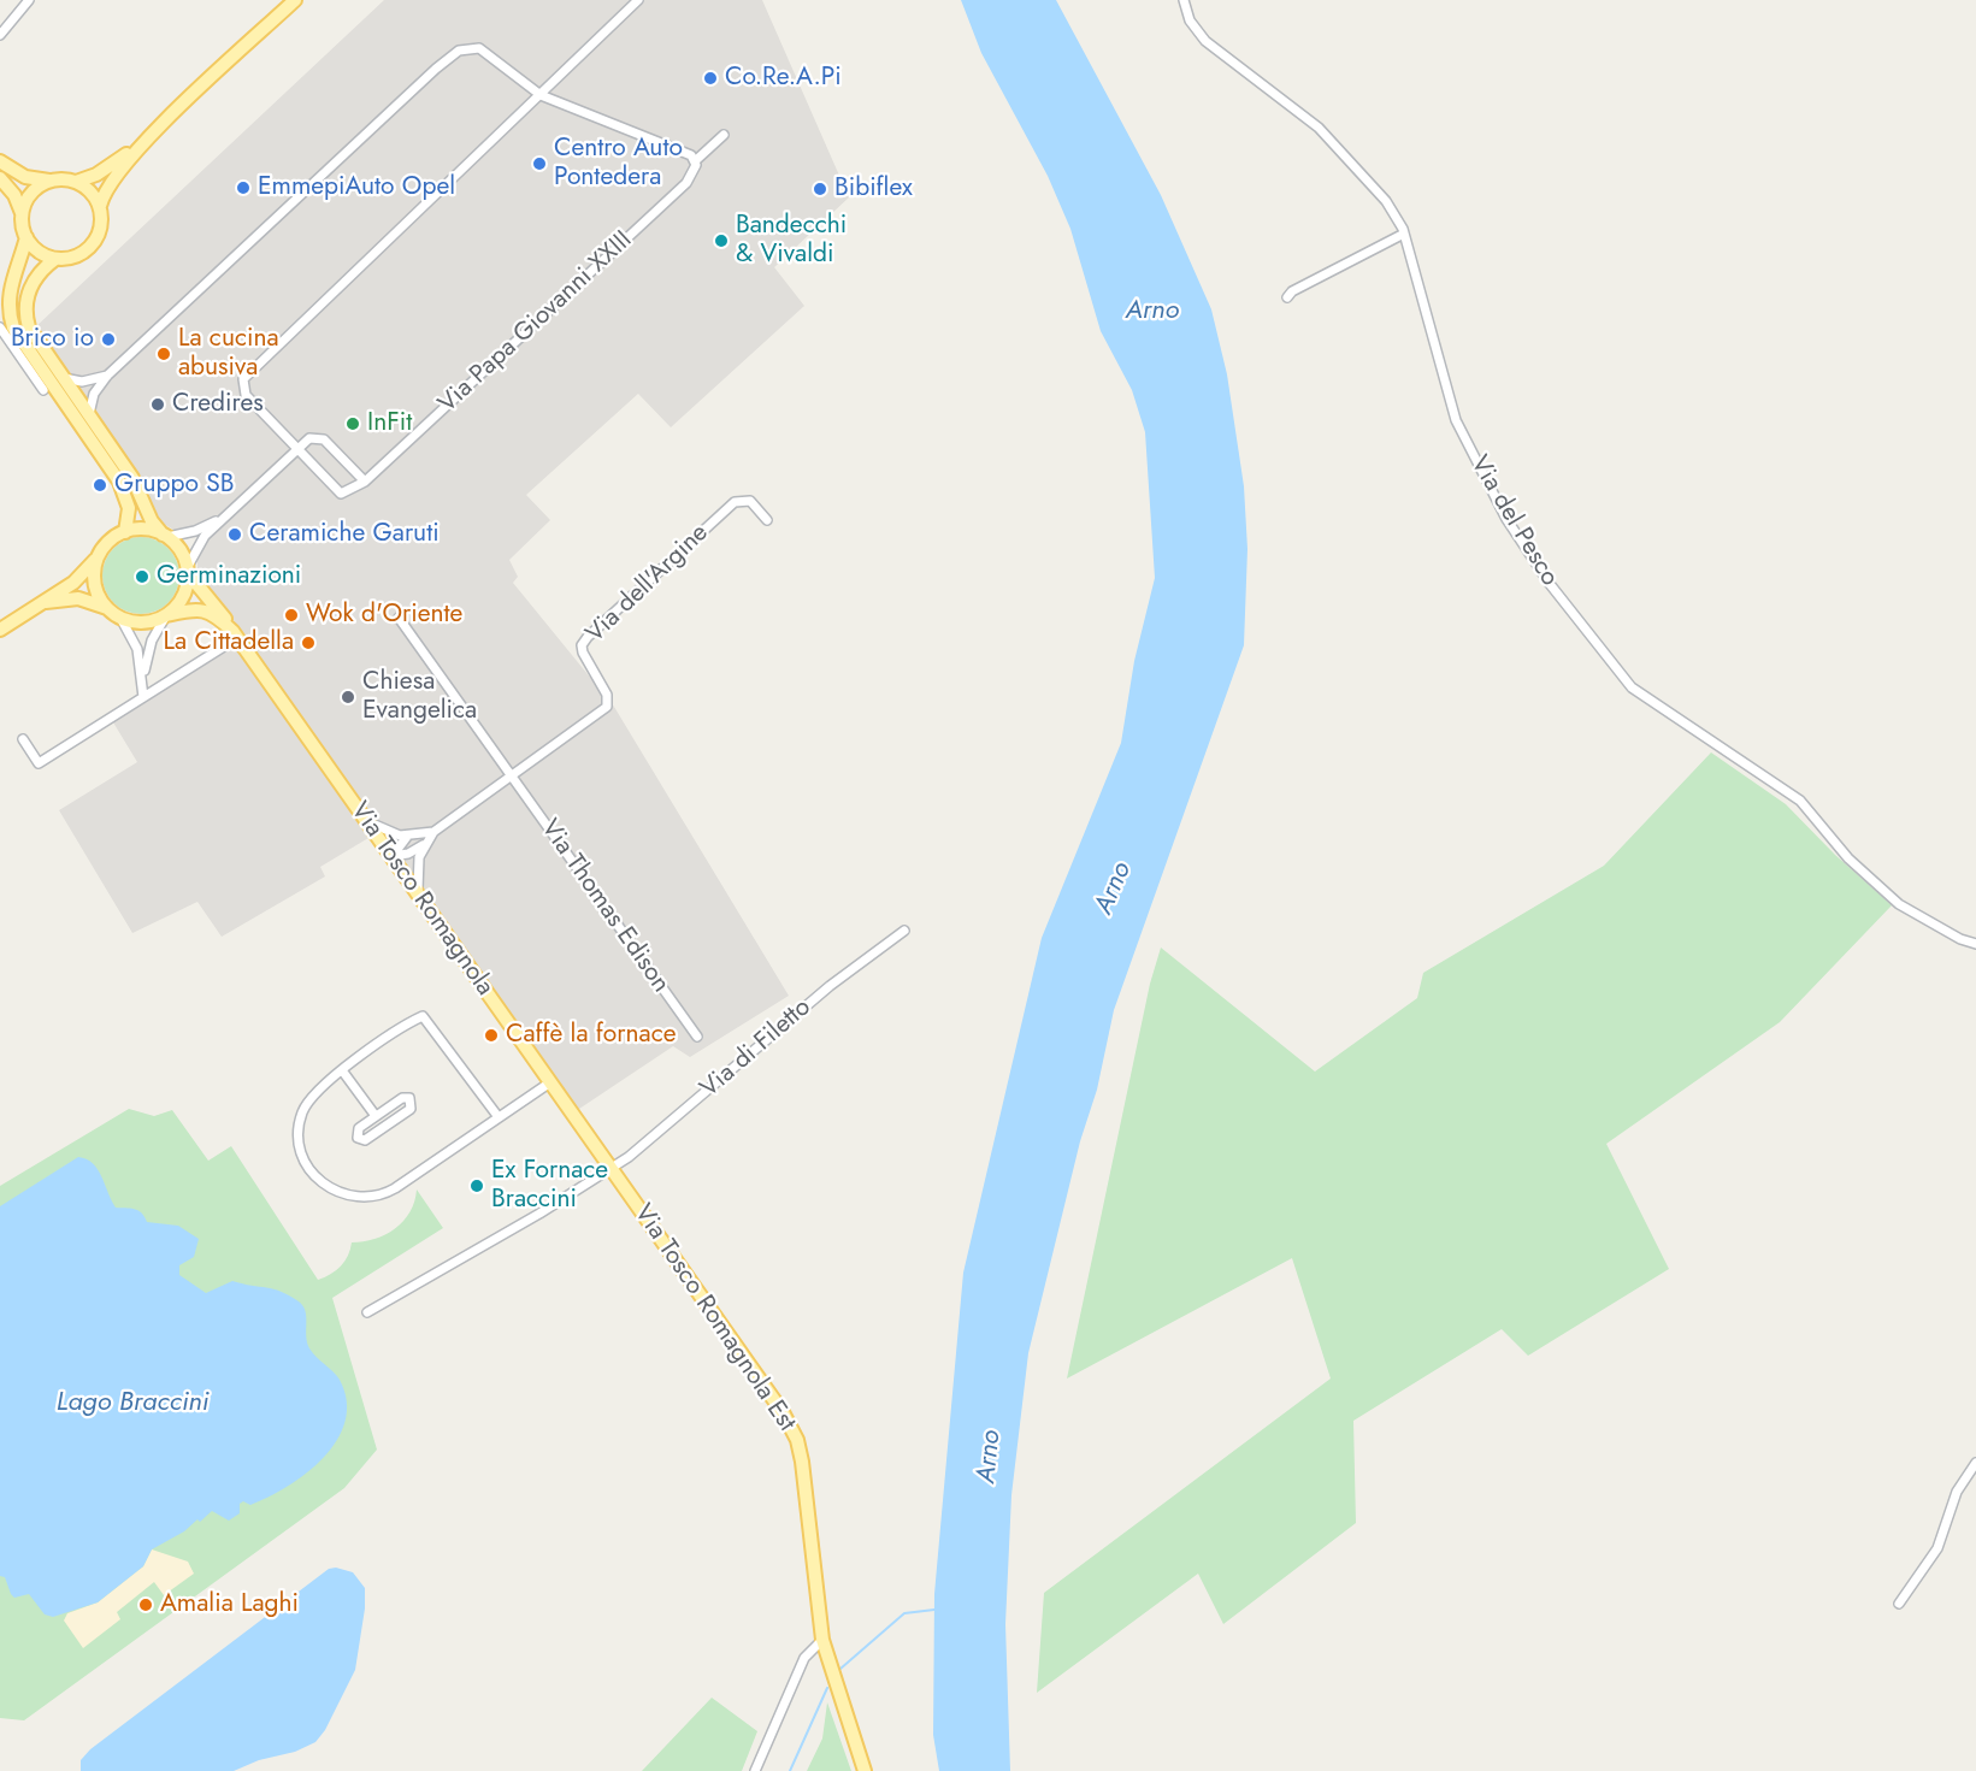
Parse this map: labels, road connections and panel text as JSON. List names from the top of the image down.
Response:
{
  "streets": {
    "main road": ["Via Tosco Romagnola", "Via Tosco Romagnola Est"],
    "street": [
      "Via Papa Giovanni XXIII",
      "Via del Pesco",
      "Via dell'Argine",
      "Via Thomas Edison",
      "Via di Filetto"
    ]
  },
  "crossings": [
    ["Via dell'Argine", "Via Thomas Edison"],
    ["Via Tosco Romagnola", "Via di Filetto"],
    ["Via Tosco Romagnola", "Via Tosco Romagnola Est"],
    ["Via di Filetto", "Via Tosco Romagnola Est"]
  ],
  "water": ["Arno", "Lago Braccini"],
  "places": [
    "Co.Re.A.Pi",
    "Centro Auto Pontedera",
    "EmmepiAuto Opel",
    "Bibiflex",
    "Bandecchi & Vivaldi",
    "Brico io",
    "La cucina abusiva",
    "Credires",
    "InFit",
    "Gruppo SB",
    "Ceramiche Garuti",
    "Germinazioni",
    "Wok d'Oriente",
    "La Cittadella",
    "Chiesa Evangelica",
    "Caffè la fornace",
    "Ex Fornace Braccini",
    "Amalia Laghi"
  ]
}
